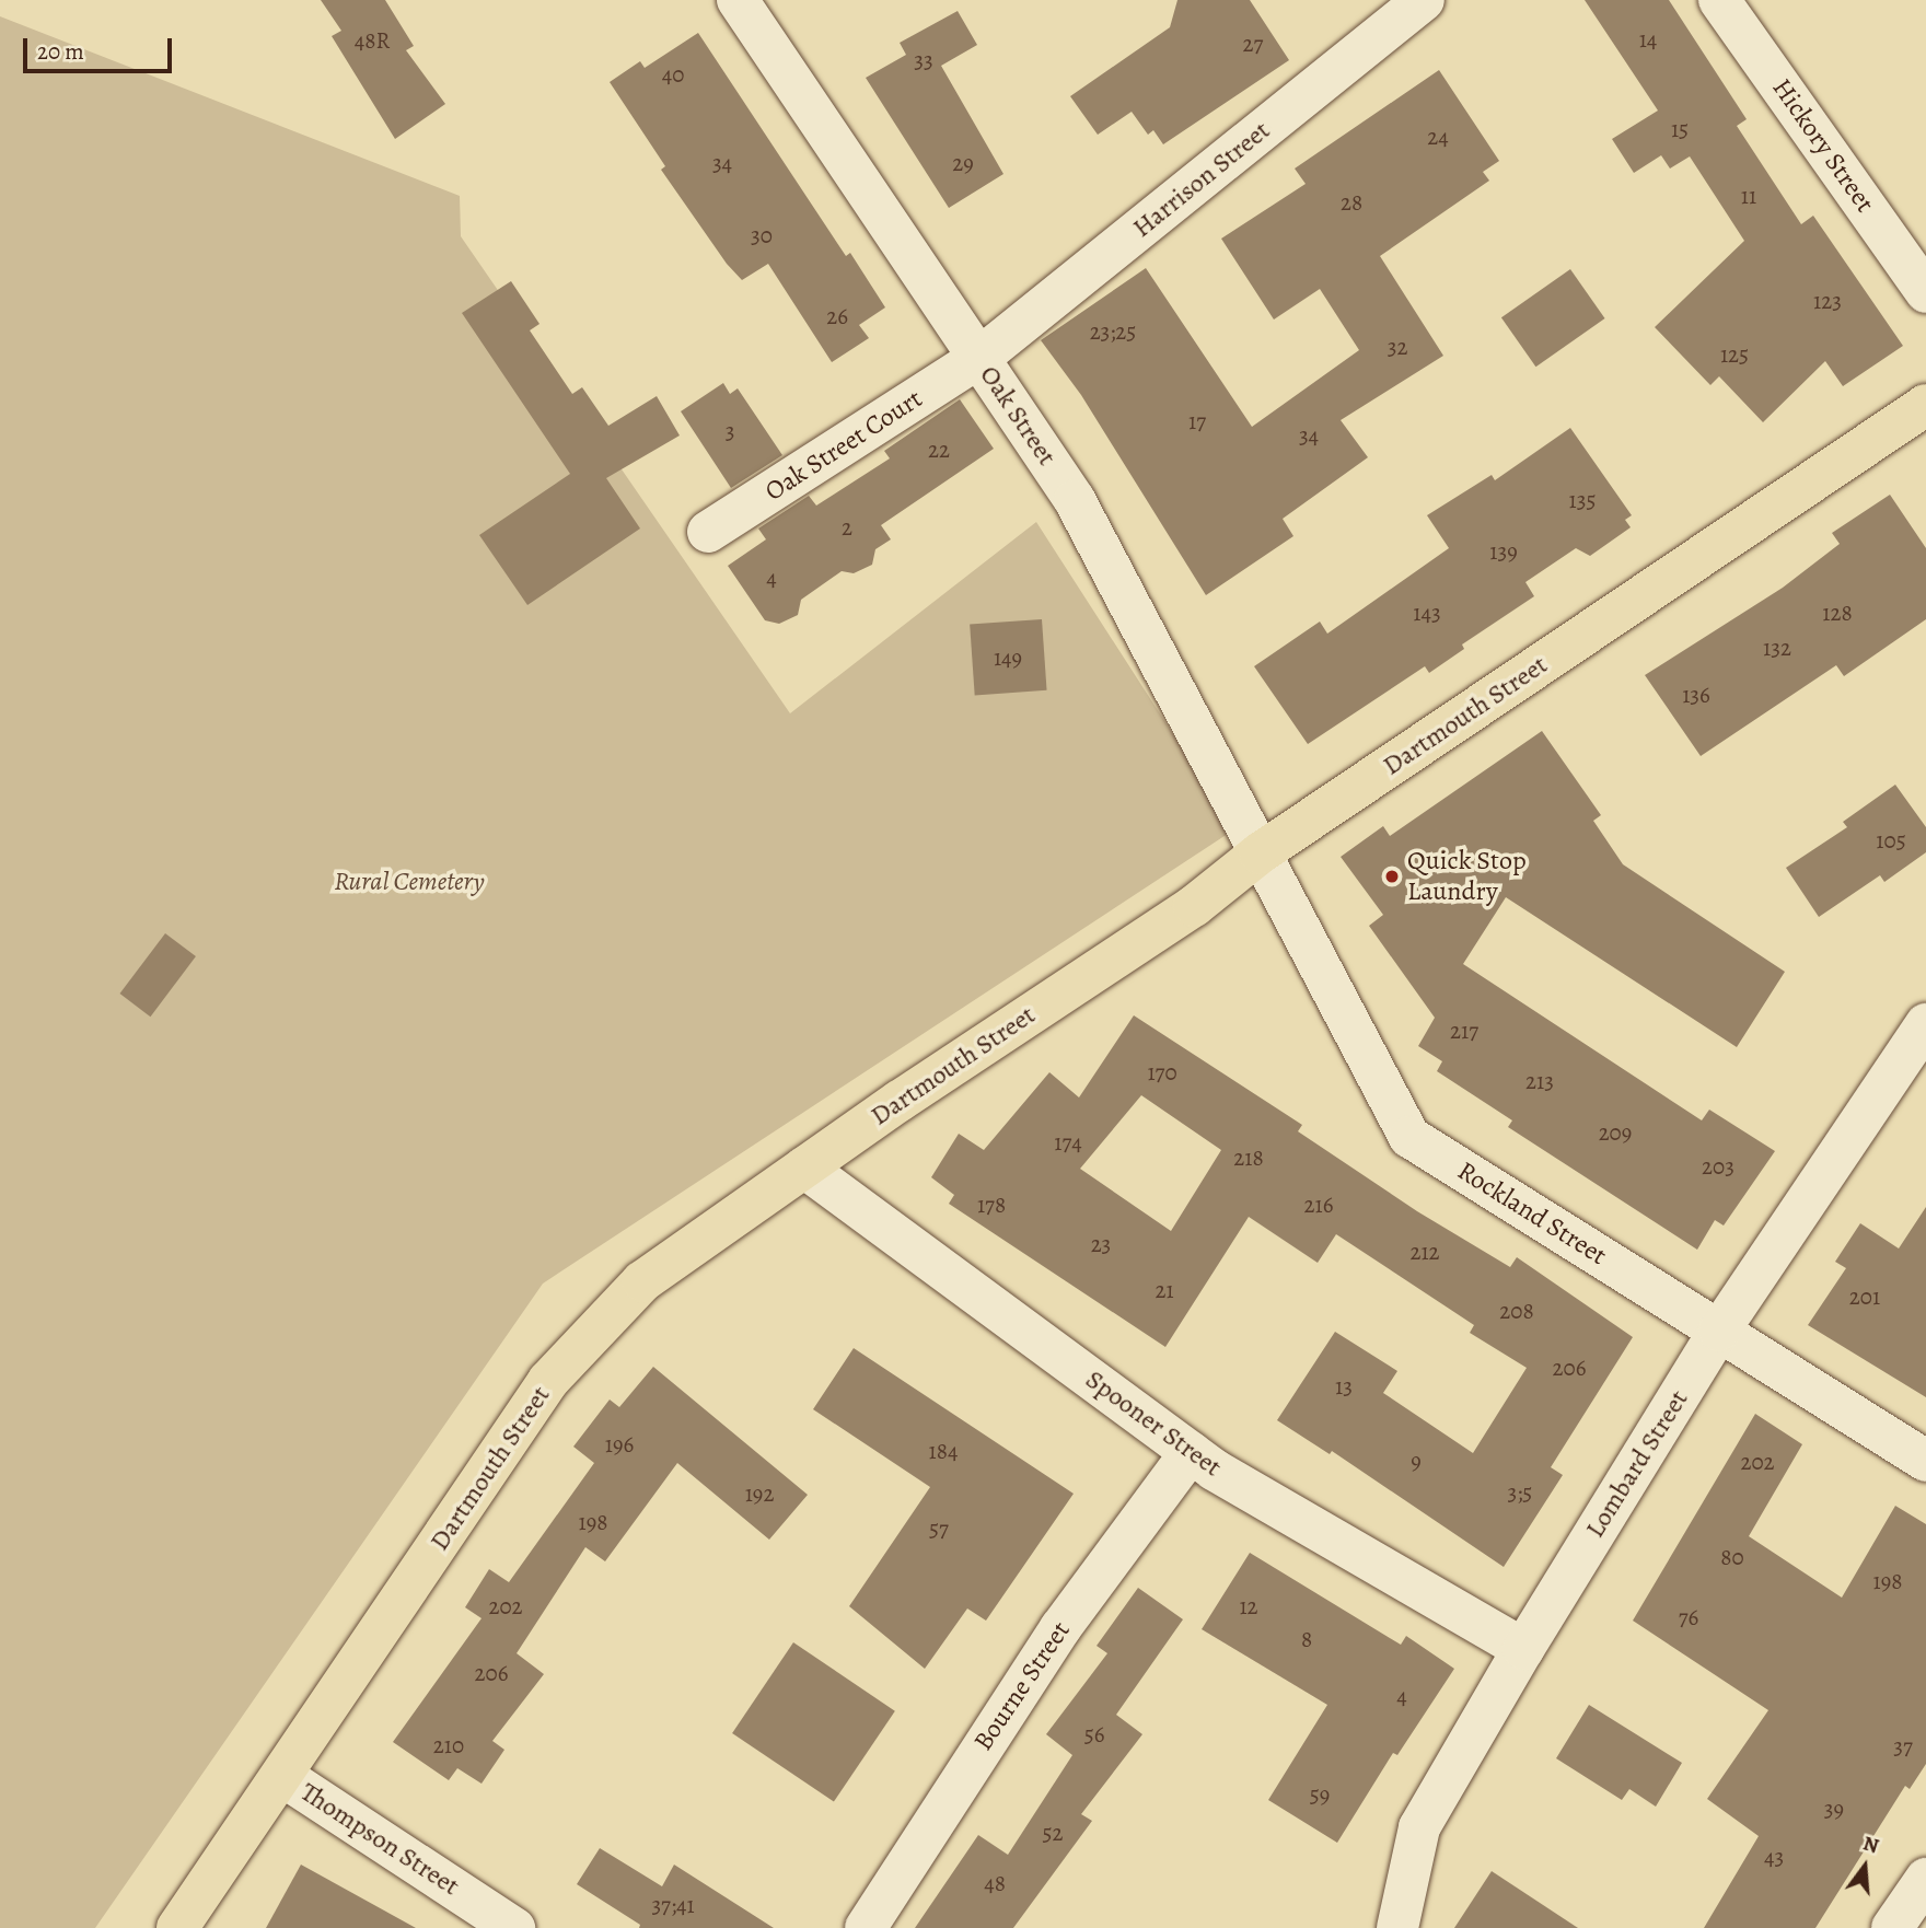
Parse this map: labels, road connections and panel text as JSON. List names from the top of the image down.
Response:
{
  "streets": {
    "main road": ["Dartmouth Street"],
    "street": [
      "Hickory Street",
      "Harrison Street",
      "Oak Street",
      "Oak Street Court",
      "Rockland Street",
      "Spooner Street",
      "Lombard Street",
      "Bourne Street",
      "Thompson Street"
    ]
  },
  "crossings": [
    ["Harrison Street", "Oak Street"],
    ["Harrison Street", "Oak Street Court"],
    ["Oak Street", "Oak Street Court"],
    ["Oak Street", "Dartmouth Street"],
    ["Oak Street", "Rockland Street"],
    ["Dartmouth Street", "Rockland Street"],
    ["Dartmouth Street", "Spooner Street"],
    ["Dartmouth Street", "Thompson Street"],
    ["Rockland Street", "Lombard Street"],
    ["Spooner Street", "Lombard Street"],
    ["Spooner Street", "Bourne Street"]
  ],
  "parks": ["Rural Cemetery"],
  "places": ["Quick Stop Laundry"],
  "house_numbers": [
    "14",
    "48R",
    "27",
    "33",
    "40",
    "15",
    "24",
    "34",
    "29",
    "11",
    "28",
    "30",
    "123",
    "26",
    "23;25",
    "32",
    "125",
    "17",
    "3",
    "34",
    "22",
    "135",
    "2",
    "139",
    "4",
    "143",
    "128",
    "132",
    "149",
    "136",
    "105",
    "217",
    "170",
    "213",
    "209",
    "174",
    "218",
    "203",
    "178",
    "216",
    "23",
    "212",
    "21",
    "201",
    "208",
    "206",
    "13",
    "196",
    "184",
    "9",
    "202",
    "3;5",
    "192",
    "198",
    "57",
    "80",
    "198",
    "202",
    "12",
    "76",
    "8",
    "206",
    "4",
    "56",
    "210",
    "37",
    "59",
    "39",
    "52",
    "43",
    "48",
    "37;41"
  ],
  "scale_bar": "20 m",
  "north": "top"
}
